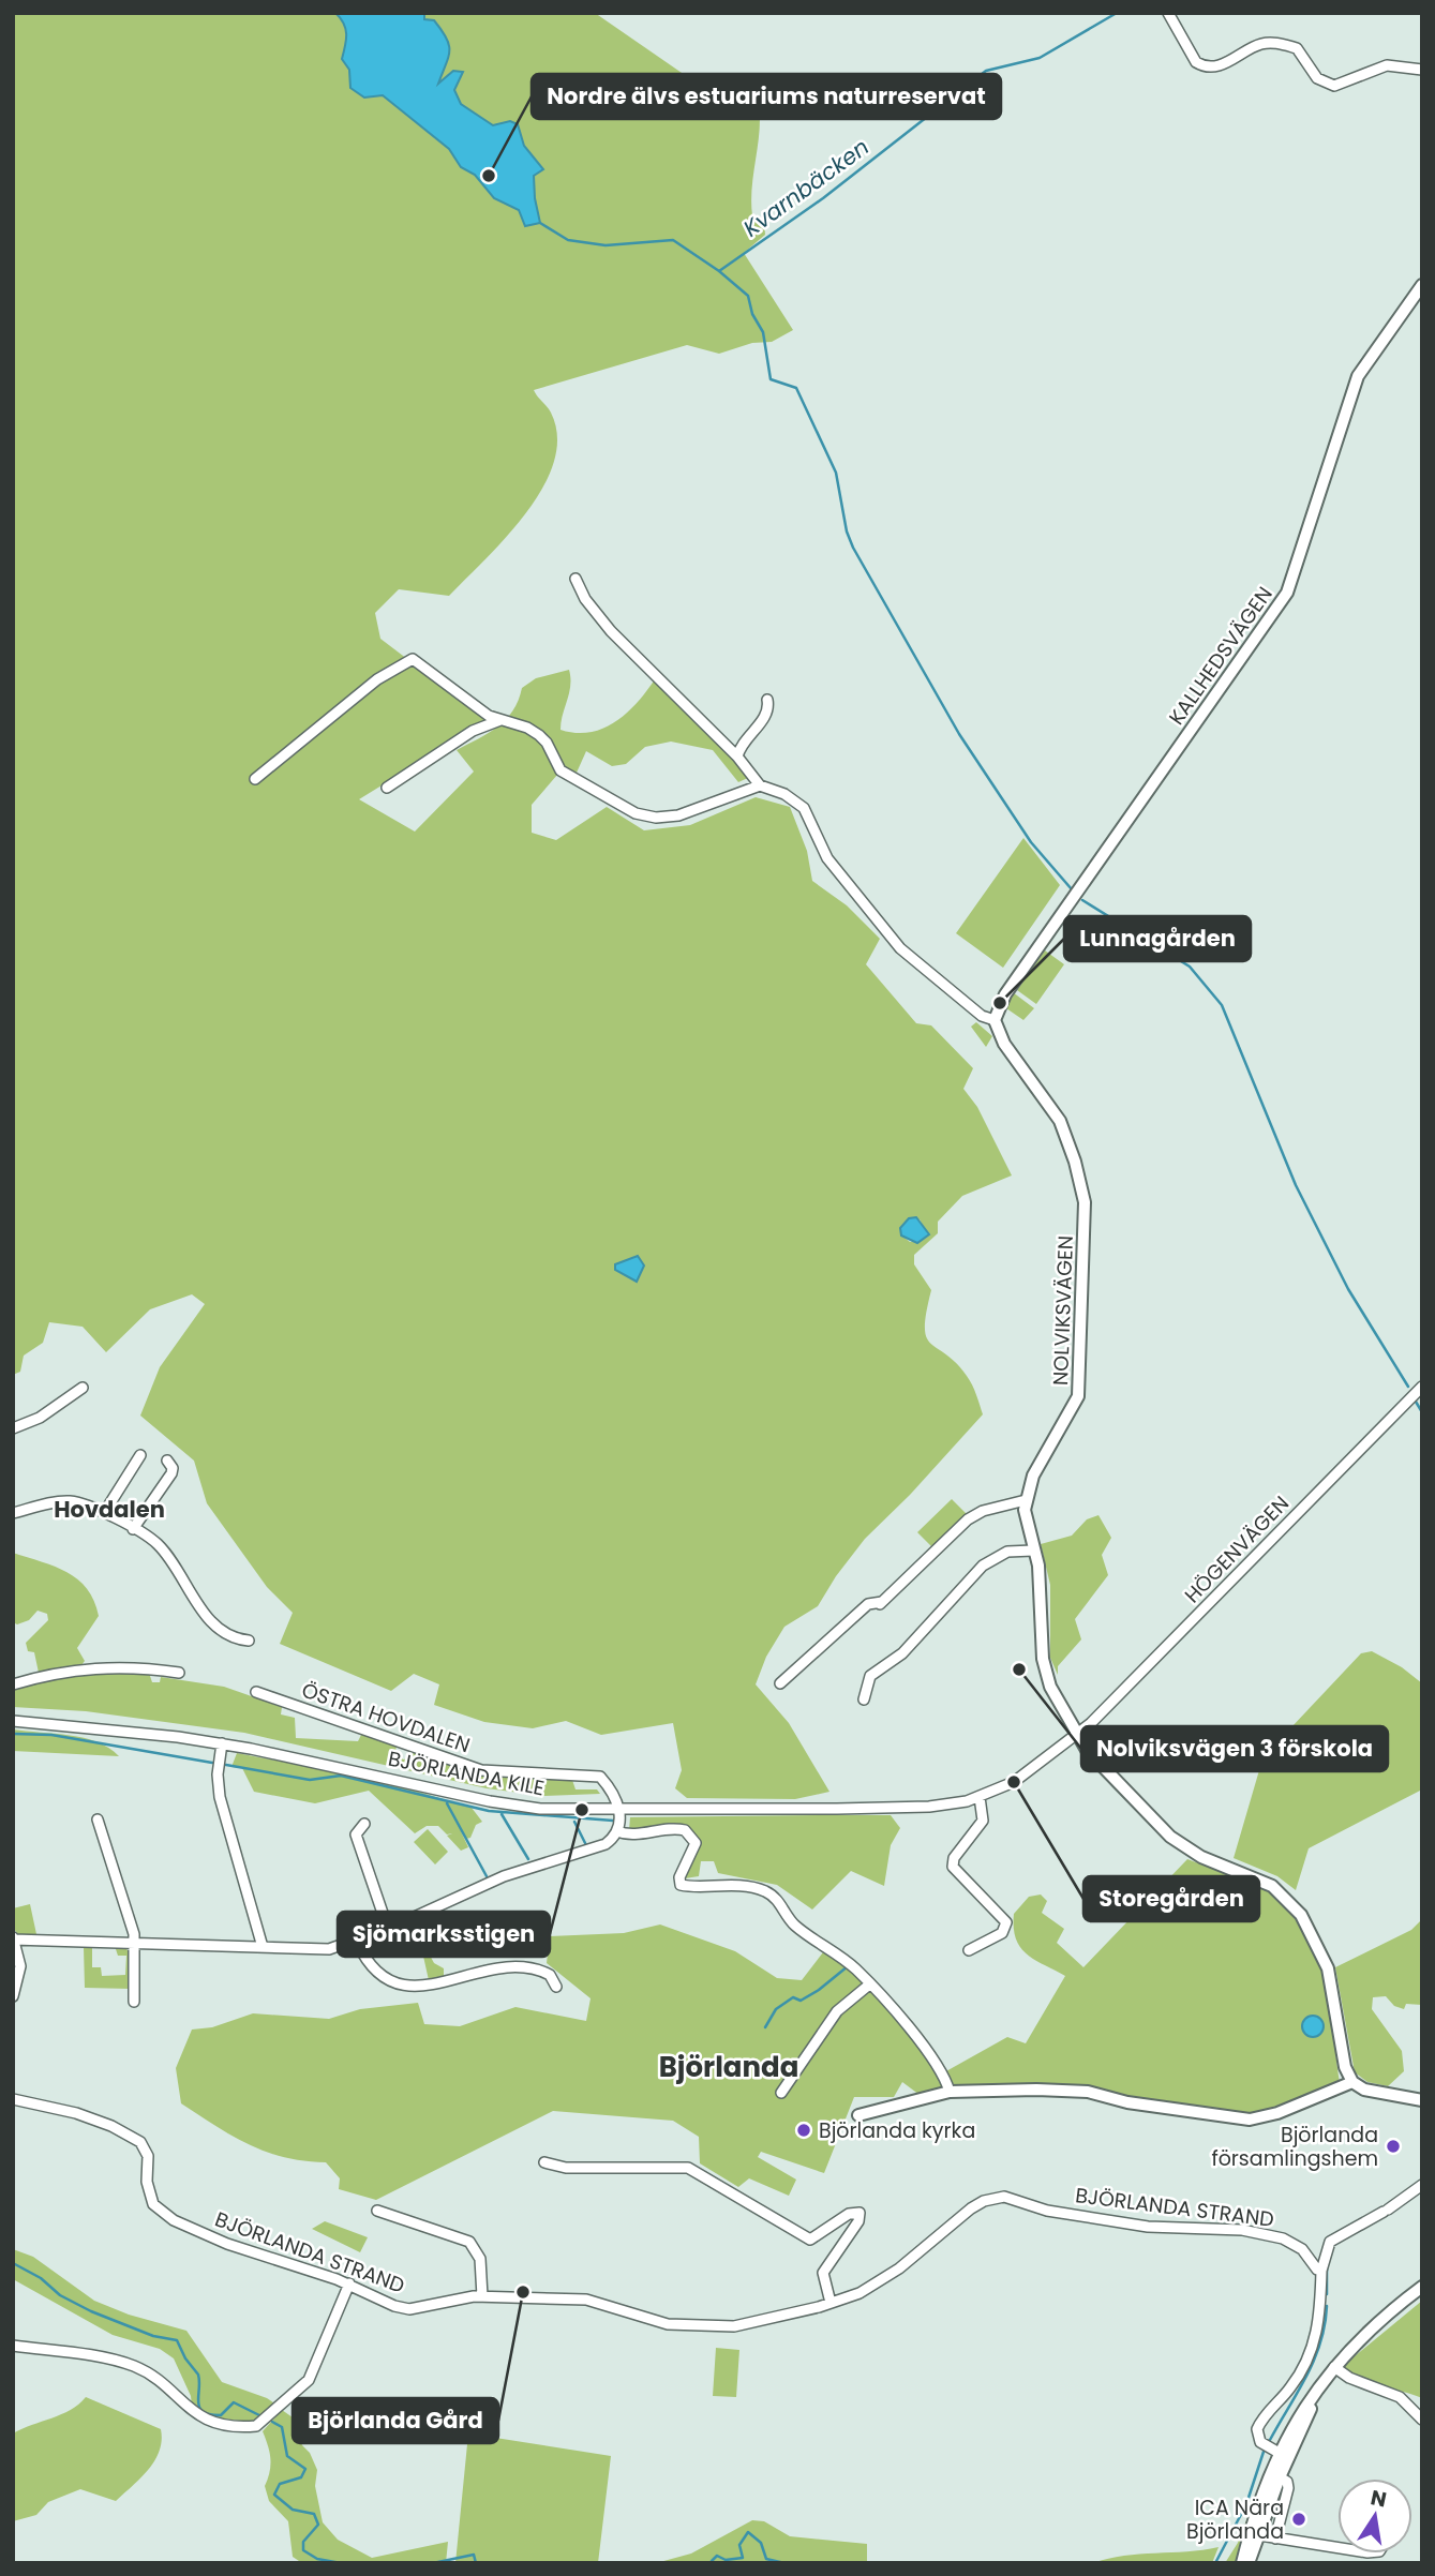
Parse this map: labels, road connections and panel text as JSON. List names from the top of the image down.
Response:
{
  "streets": {
    "street": [
      "KALLHEDSVÄGEN",
      "NOLVIKSVÄGEN",
      "HÖGENVÄGEN",
      "ÖSTRA HOVDALEN",
      "BJÖRLANDA KILE",
      "BJÖRLANDA STRAND"
    ]
  },
  "crossings": [
    ["KALLHEDSVÄGEN", "NOLVIKSVÄGEN"],
    ["NOLVIKSVÄGEN", "HÖGENVÄGEN"],
    ["NOLVIKSVÄGEN", "BJÖRLANDA KILE"],
    ["HÖGENVÄGEN", "BJÖRLANDA KILE"],
    ["ÖSTRA HOVDALEN", "BJÖRLANDA KILE"]
  ],
  "districts": ["Hovdalen", "Björlanda"],
  "water": ["Kvarnbäcken"],
  "places": [
    "Nordre älvs estuariums naturreservat",
    "Lunnagården",
    "Nolviksvägen 3 förskola",
    "Storegården",
    "Sjömarksstigen",
    "Björlanda kyrka",
    "Björlanda församlingshem",
    "Björlanda Gård",
    "ICA Nära Björlanda"
  ],
  "north": "top"
}
